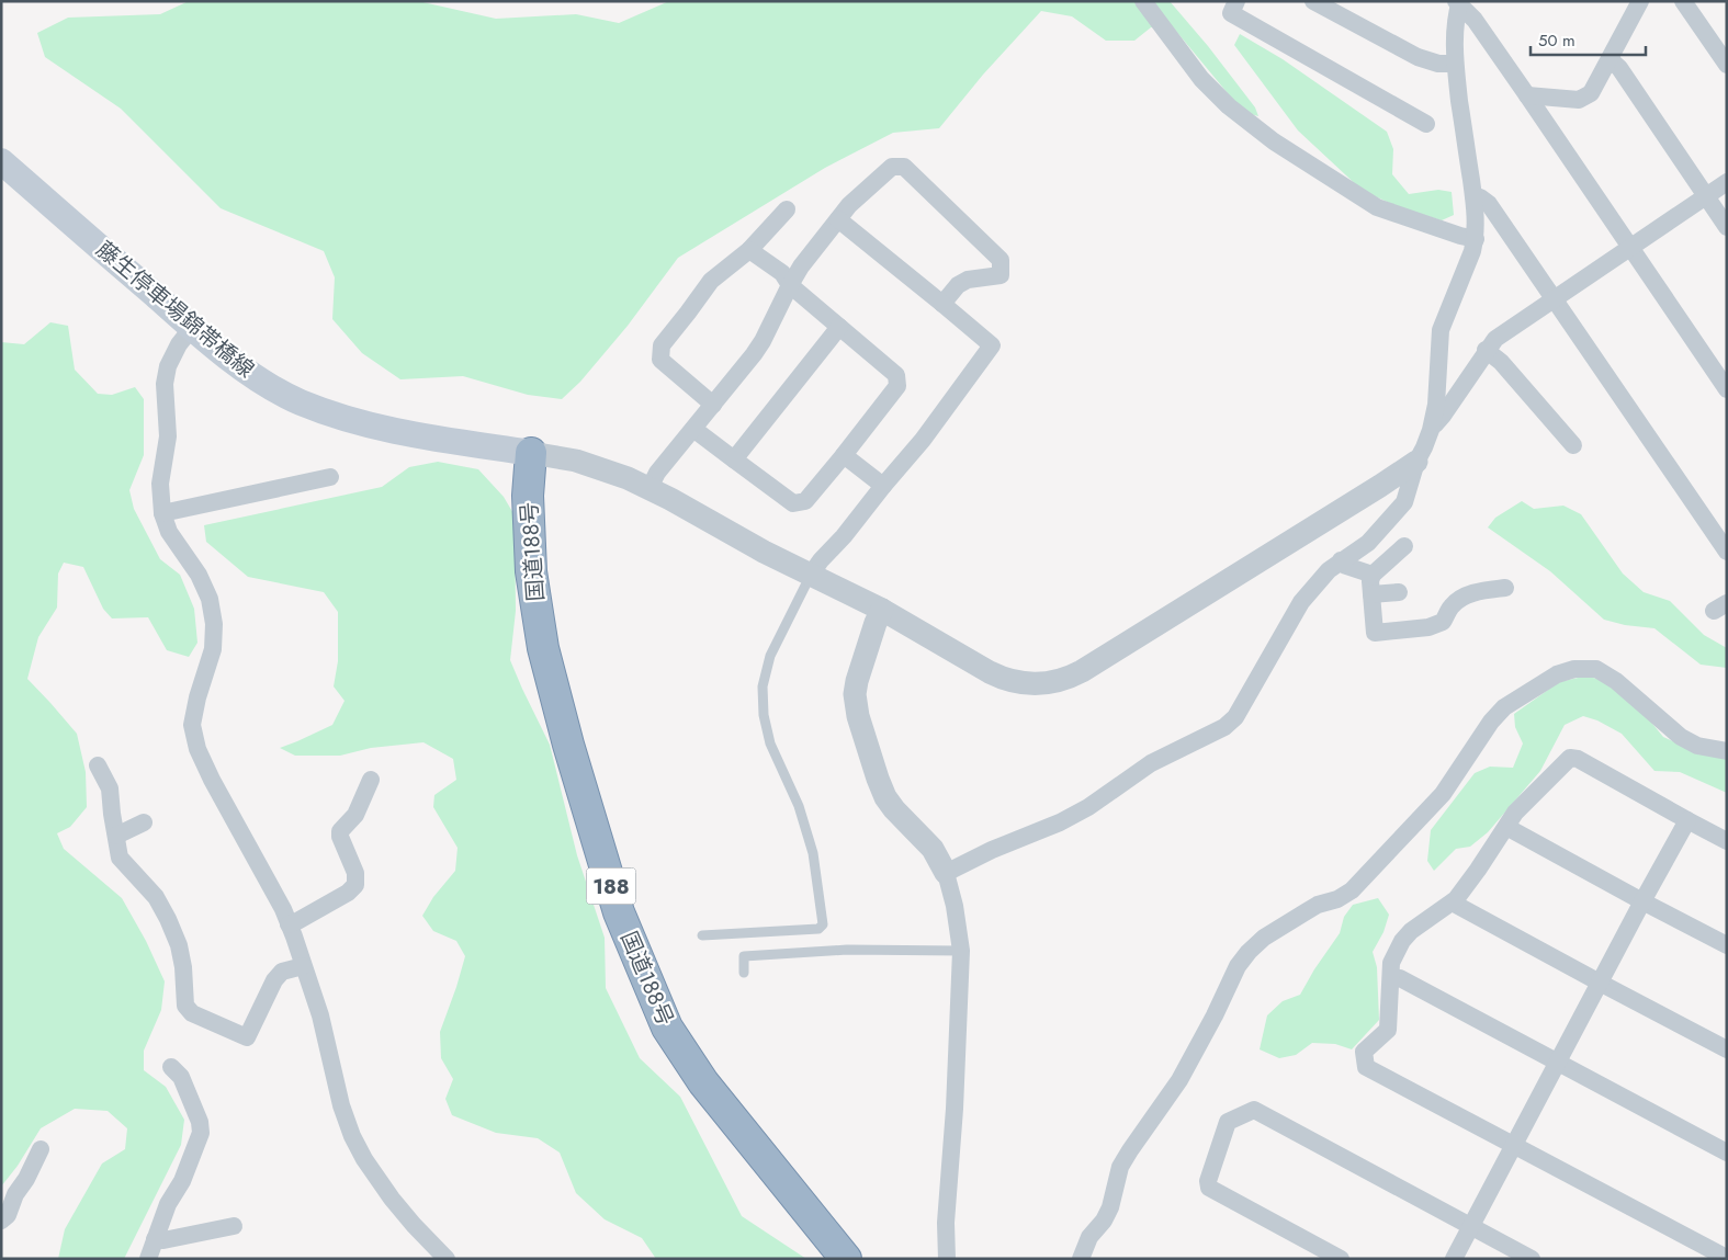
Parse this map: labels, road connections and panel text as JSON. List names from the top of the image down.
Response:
{
  "streets": {
    "highway": ["国道188号", "188"],
    "main road": ["藤生停車場錦帯橋線"]
  },
  "crossings": [
    ["藤生停車場錦帯橋線", "国道188号"]
  ],
  "scale_bar": "50 m"
}
